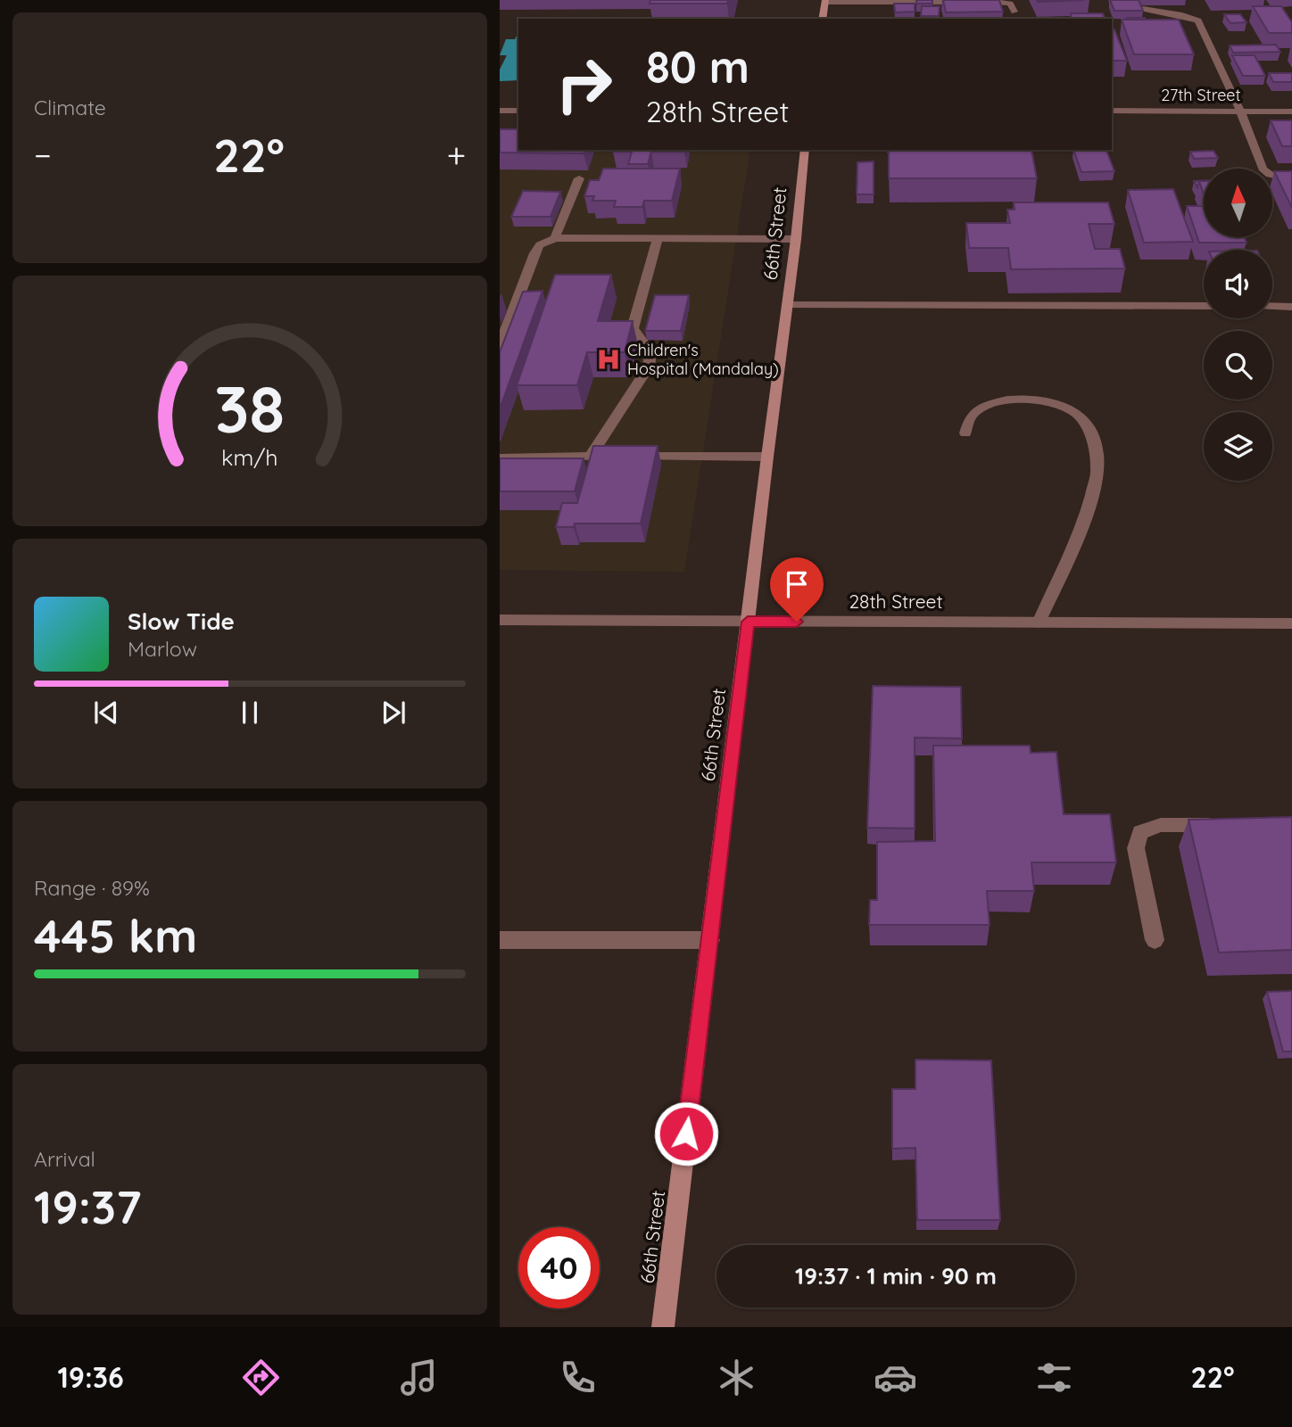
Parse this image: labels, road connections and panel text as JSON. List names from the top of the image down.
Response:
{
  "streets": {
    "street": ["27th Street", "66th Street", "28th Street"]
  },
  "crossings": [
    ["66th Street", "28th Street"]
  ],
  "places": {
    "hospital": ["Children's Hospital (Mandalay)"]
  },
  "north": "top",
  "page": {
    "tile": [
      "Climate",
      ["Range · 89%", "445 km"],
      ["Arrival", "19:37"]
    ],
    "turn": ["80 m", "28th Street"],
    "heat": ["−", "22°", "+"],
    "song": ["Slow Tide", "Marlow"],
    "limit": "40",
    "trip": "19:37 · 1 min · 90 m",
    "tabs": ["19:36", "22°"],
    "gauge": ["38", "km/h"]
  }
}
